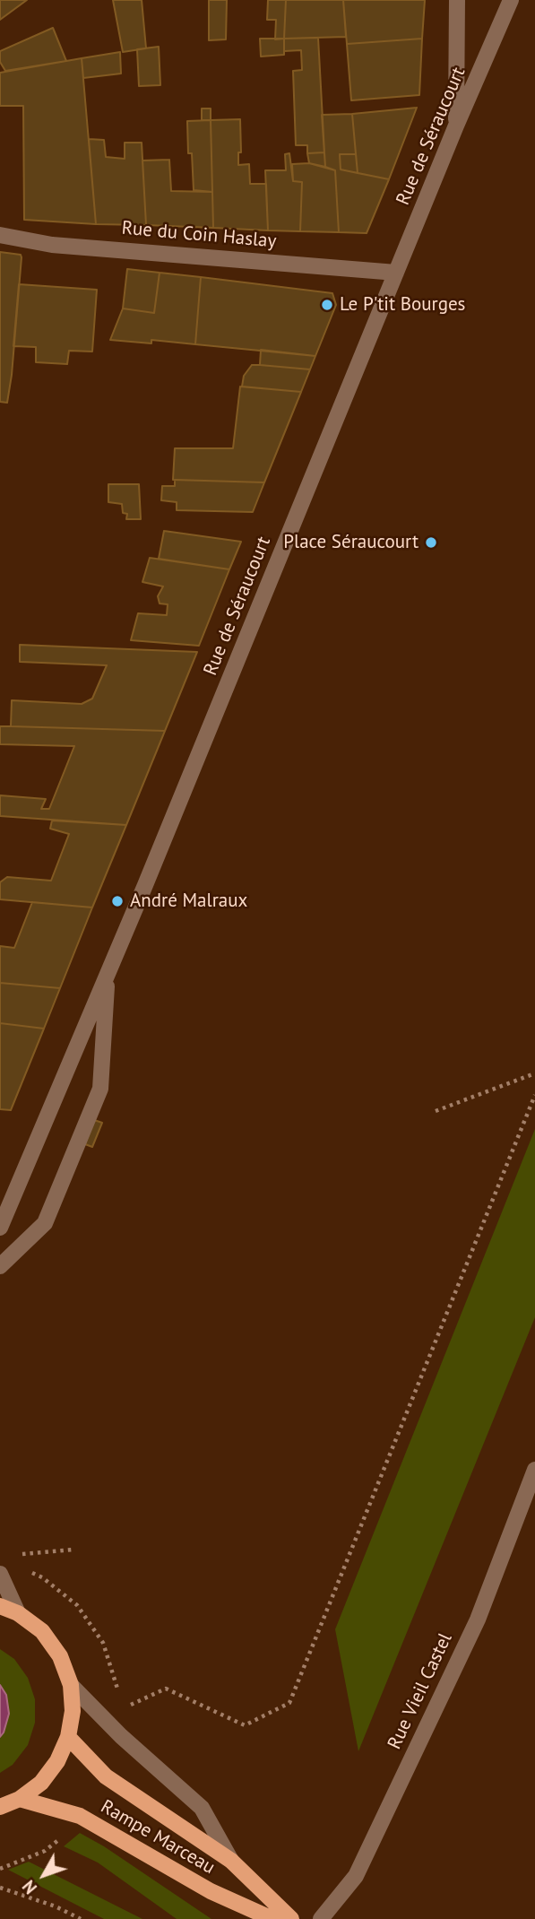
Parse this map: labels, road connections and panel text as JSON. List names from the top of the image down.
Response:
{
  "streets": {
    "main road": ["Rampe Marceau"],
    "street": ["Rue de Séraucourt", "Rue du Coin Haslay", "Rue Vieil Castel"]
  },
  "crossings": [
    ["Rue de Séraucourt", "Rue du Coin Haslay"]
  ],
  "places": ["Le P'tit Bourges", "Place Séraucourt", "André Malraux"],
  "north": "bottom left"
}
